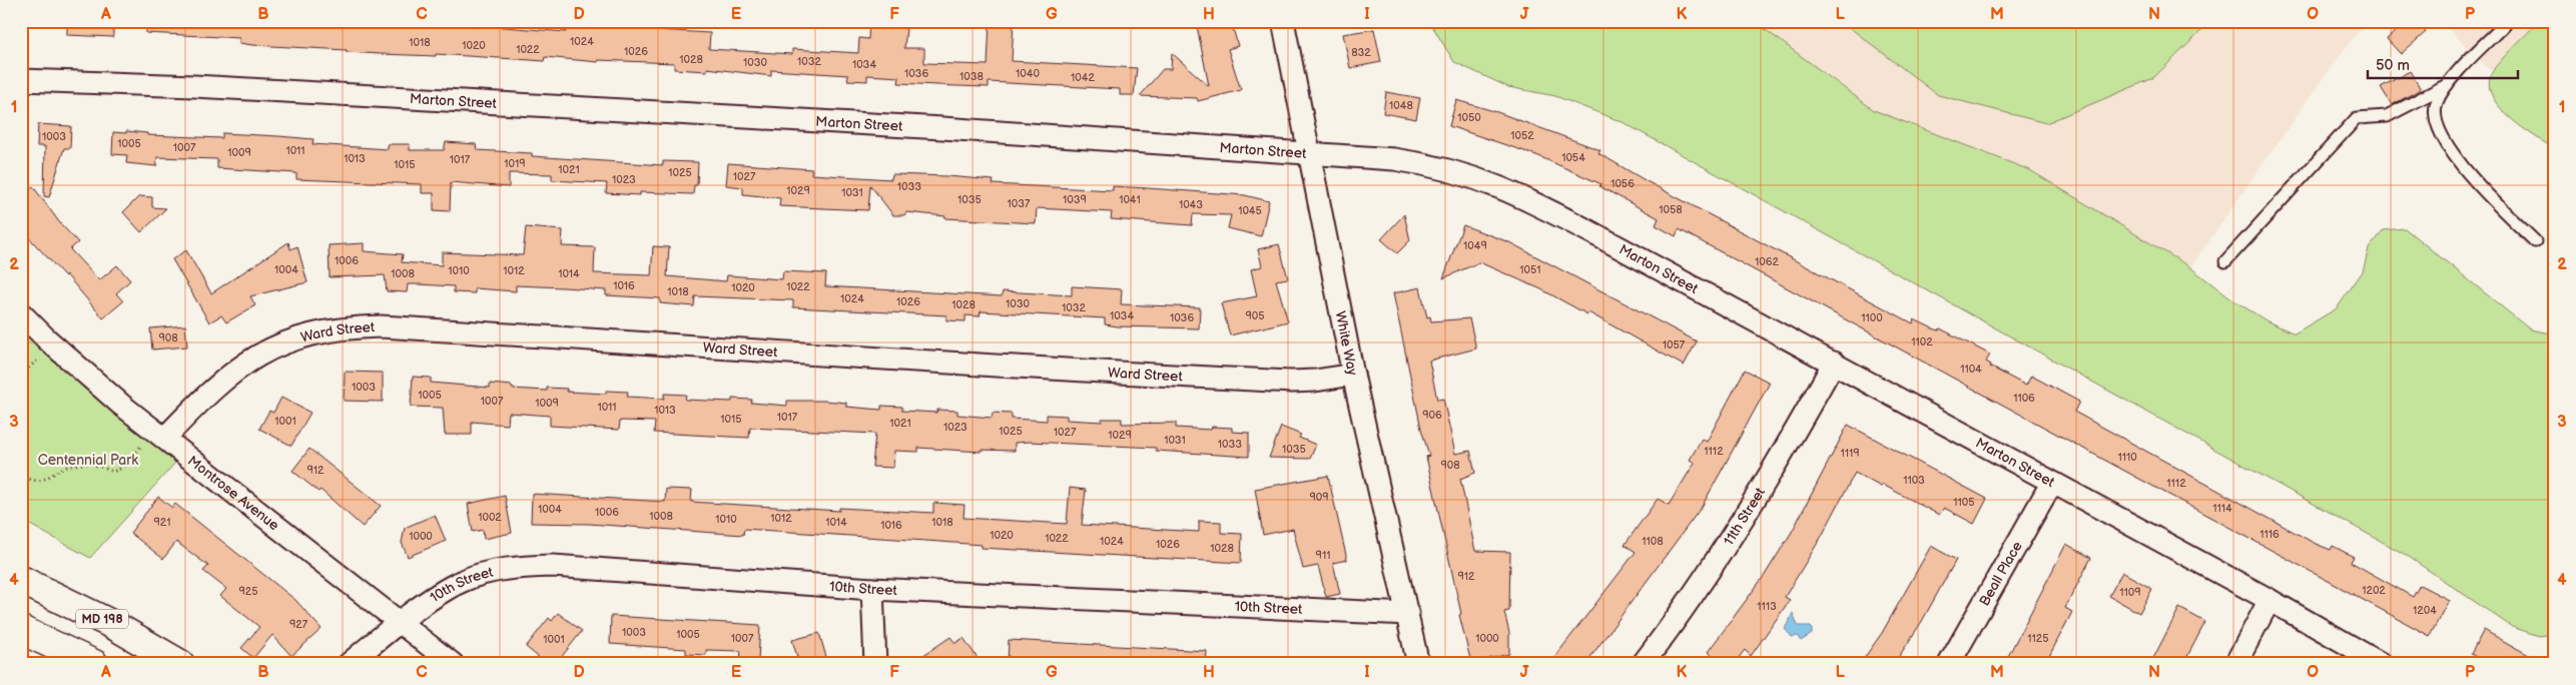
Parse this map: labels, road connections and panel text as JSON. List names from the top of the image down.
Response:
{
  "streets": {
    "main road": ["MD 198"],
    "street": [
      "Marton Street",
      "Ward Street",
      "White Way",
      "Montrose Avenue",
      "11th Street",
      "Beall Place",
      "10th Street"
    ]
  },
  "crossings": [
    ["Marton Street", "White Way"],
    ["Marton Street", "11th Street"],
    ["Marton Street", "Beall Place"],
    ["Ward Street", "White Way"],
    ["Ward Street", "Montrose Avenue"],
    ["White Way", "10th Street"],
    ["Montrose Avenue", "10th Street"]
  ],
  "parks": ["Centennial Park"],
  "house_numbers": [
    "1024",
    "1018",
    "1020",
    "1022",
    "1026",
    "832",
    "1028",
    "1032",
    "1030",
    "1034",
    "1036",
    "1040",
    "1038",
    "1042",
    "1048",
    "1050",
    "1052",
    "1003",
    "1005",
    "1007",
    "1011",
    "1009",
    "1054",
    "1013",
    "1017",
    "1019",
    "1015",
    "1021",
    "1025",
    "1027",
    "1023",
    "1056",
    "1033",
    "1029",
    "1031",
    "1035",
    "1039",
    "1041",
    "1037",
    "1043",
    "1058",
    "1045",
    "1049",
    "1006",
    "1062",
    "1004",
    "1051",
    "1010",
    "1012",
    "1008",
    "1014",
    "1016",
    "1022",
    "1020",
    "1018",
    "1024",
    "1026",
    "1030",
    "1028",
    "1032",
    "1034",
    "905",
    "1036",
    "1100",
    "908",
    "1102",
    "1057",
    "1104",
    "1003",
    "1005",
    "1106",
    "1007",
    "1009",
    "1011",
    "1013",
    "906",
    "1017",
    "1015",
    "1001",
    "1021",
    "1023",
    "1025",
    "1027",
    "1029",
    "1031",
    "1033",
    "1035",
    "1112",
    "1119",
    "1110",
    "908",
    "912",
    "1103",
    "1112",
    "909",
    "1105",
    "1114",
    "1004",
    "1006",
    "1008",
    "1002",
    "1012",
    "1010",
    "921",
    "1014",
    "1018",
    "1016",
    "1116",
    "1020",
    "1000",
    "1022",
    "1024",
    "1108",
    "1026",
    "1028",
    "911",
    "912",
    "1202",
    "925",
    "1109",
    "1113",
    "1204",
    "927",
    "1003",
    "1005",
    "1007",
    "1000",
    "1125",
    "1001"
  ],
  "scale_bar": "50 m",
  "grid": {
    "columns": [
      "A",
      "B",
      "C",
      "D",
      "E",
      "F",
      "G",
      "H",
      "I",
      "J",
      "K",
      "L",
      "M",
      "N",
      "O",
      "P"
    ],
    "rows": [
      "1",
      "2",
      "3",
      "4"
    ]
  }
}
